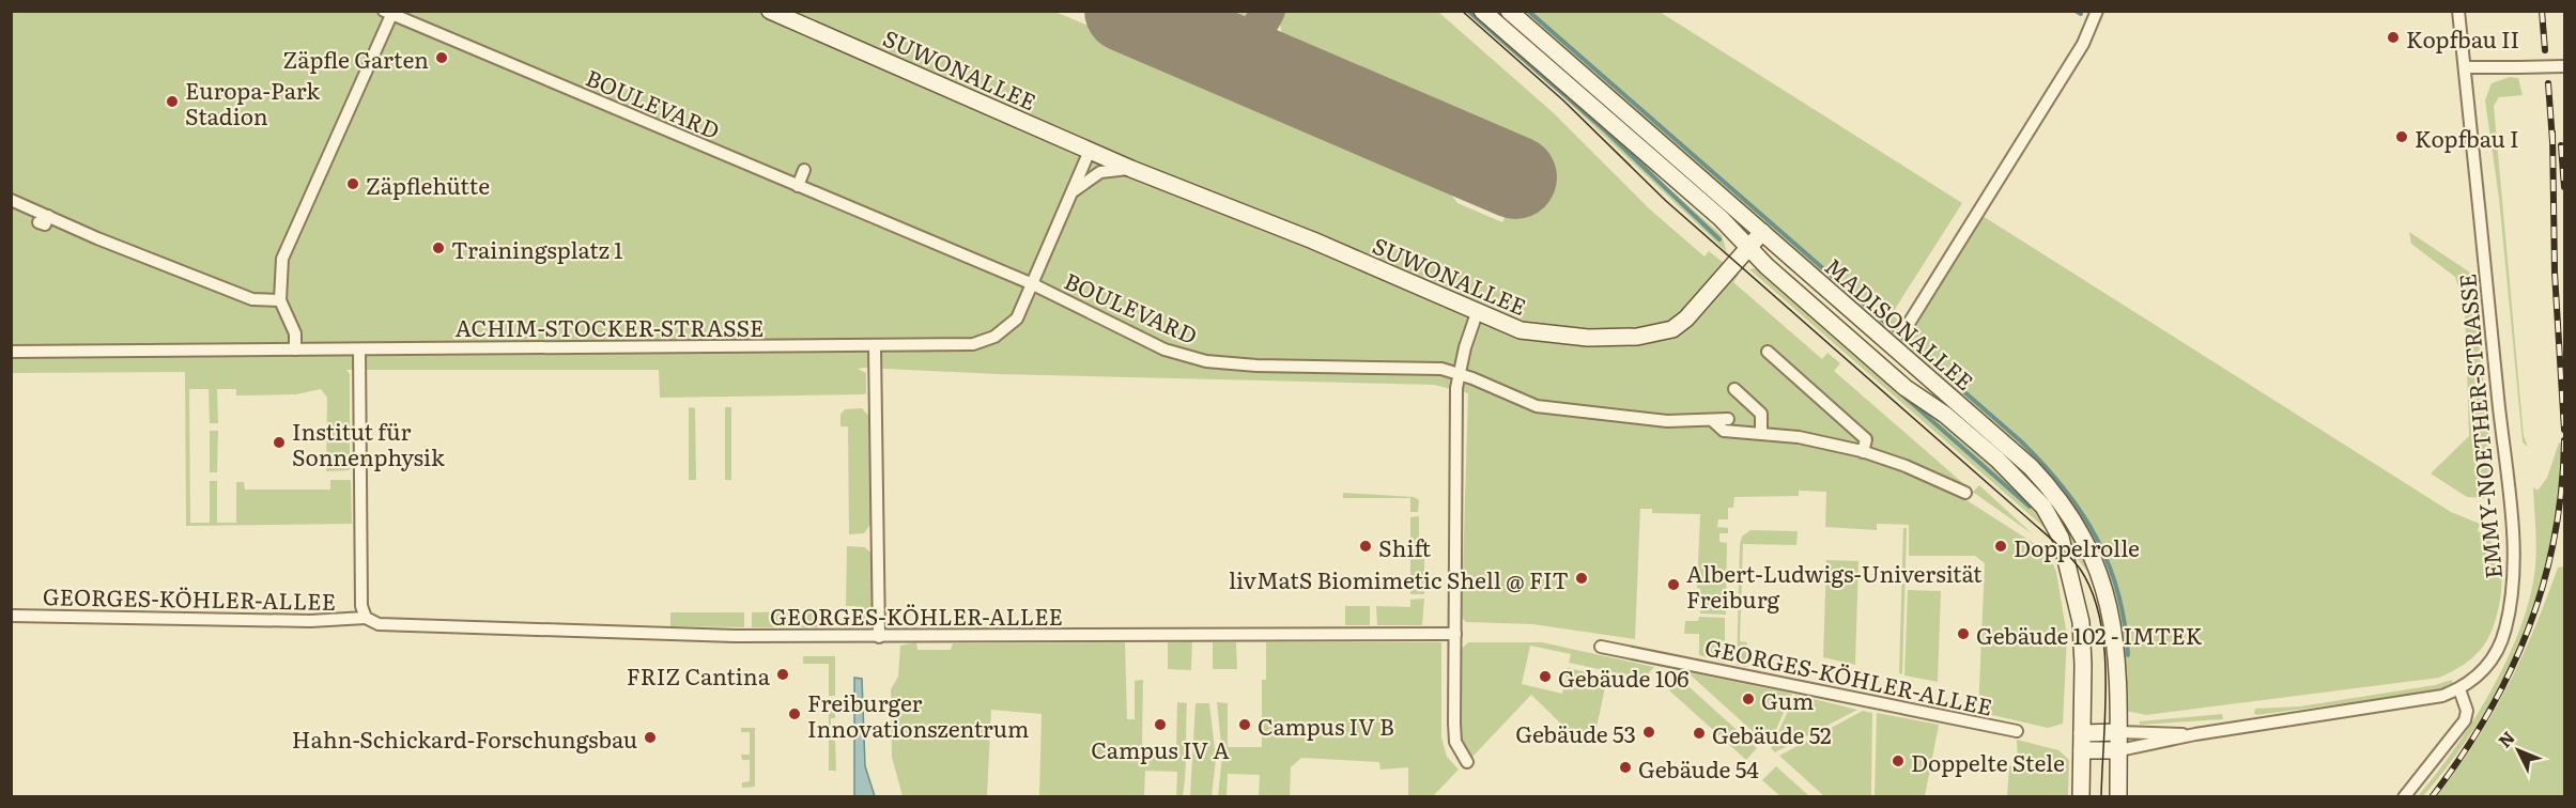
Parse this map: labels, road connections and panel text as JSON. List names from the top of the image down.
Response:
{
  "streets": {
    "main road": ["SUWONALLEE", "MADISONALLEE"],
    "street": [
      "BOULEVARD",
      "ACHIM-STOCKER-STRASSE",
      "EMMY-NOETHER-STRASSE",
      "GEORGES-KÖHLER-ALLEE"
    ]
  },
  "crossings": [
    ["SUWONALLEE", "MADISONALLEE"],
    ["SUWONALLEE", "ACHIM-STOCKER-STRASSE"],
    ["BOULEVARD", "ACHIM-STOCKER-STRASSE"],
    ["MADISONALLEE", "EMMY-NOETHER-STRASSE"]
  ],
  "places": [
    "Kopfbau II",
    "Zäpfle Garten",
    "Europa-Park Stadion",
    "Kopfbau I",
    "Zäpflehütte",
    "Trainingsplatz 1",
    "Institut für Sonnenphysik",
    "Shift",
    "Doppelrolle",
    "livMatS Biomimetic Shell @ FIT",
    "Albert-Ludwigs-Universität Freiburg",
    "Gebäude 102 - IMTEK",
    "FRIZ Cantina",
    "Gebäude 106",
    "Gum",
    "Freiburger Innovationszentrum",
    "Campus IV A",
    "Campus IV B",
    "Gebäude 53",
    "Gebäude 52",
    "Hahn-Schickard-Forschungsbau",
    "Doppelte Stele",
    "Gebäude 54"
  ],
  "north": "top left"
}
